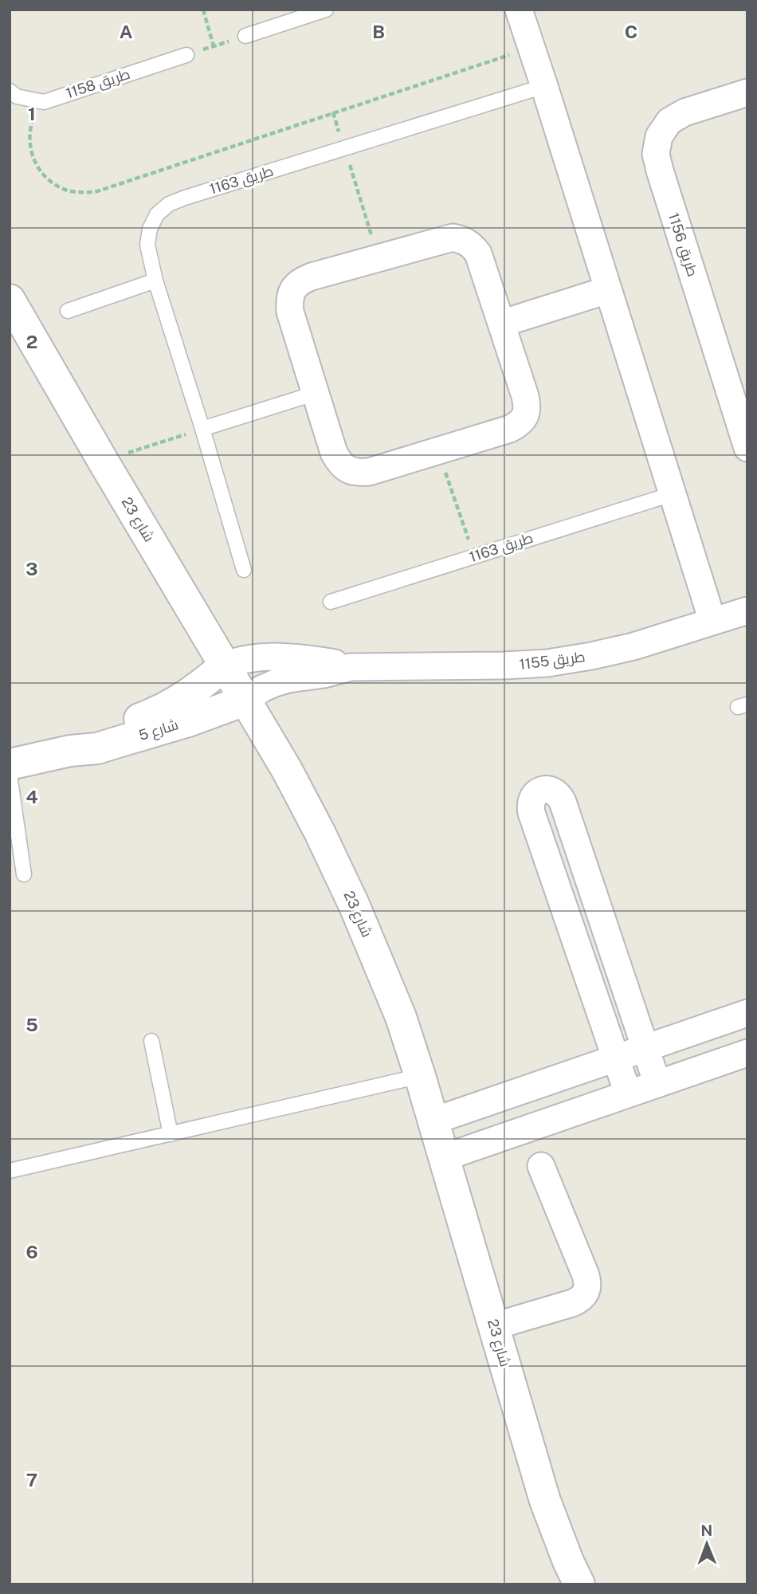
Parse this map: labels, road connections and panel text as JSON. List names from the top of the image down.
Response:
{
  "streets": {
    "street": [
      "طريق 1156",
      "شارع 23",
      "طريق 1155",
      "شارع 5"
    ],
    "lane": ["طريق 1158", "طريق 1163"]
  },
  "crossings": [
    ["شارع 23", "طريق 1155"],
    ["شارع 23", "شارع 5"],
    ["طريق 1155", "شارع 5"]
  ],
  "north": "top",
  "grid": {
    "columns": ["A", "B", "C"],
    "rows": [
      "1",
      "2",
      "3",
      "4",
      "5",
      "6",
      "7"
    ]
  }
}
